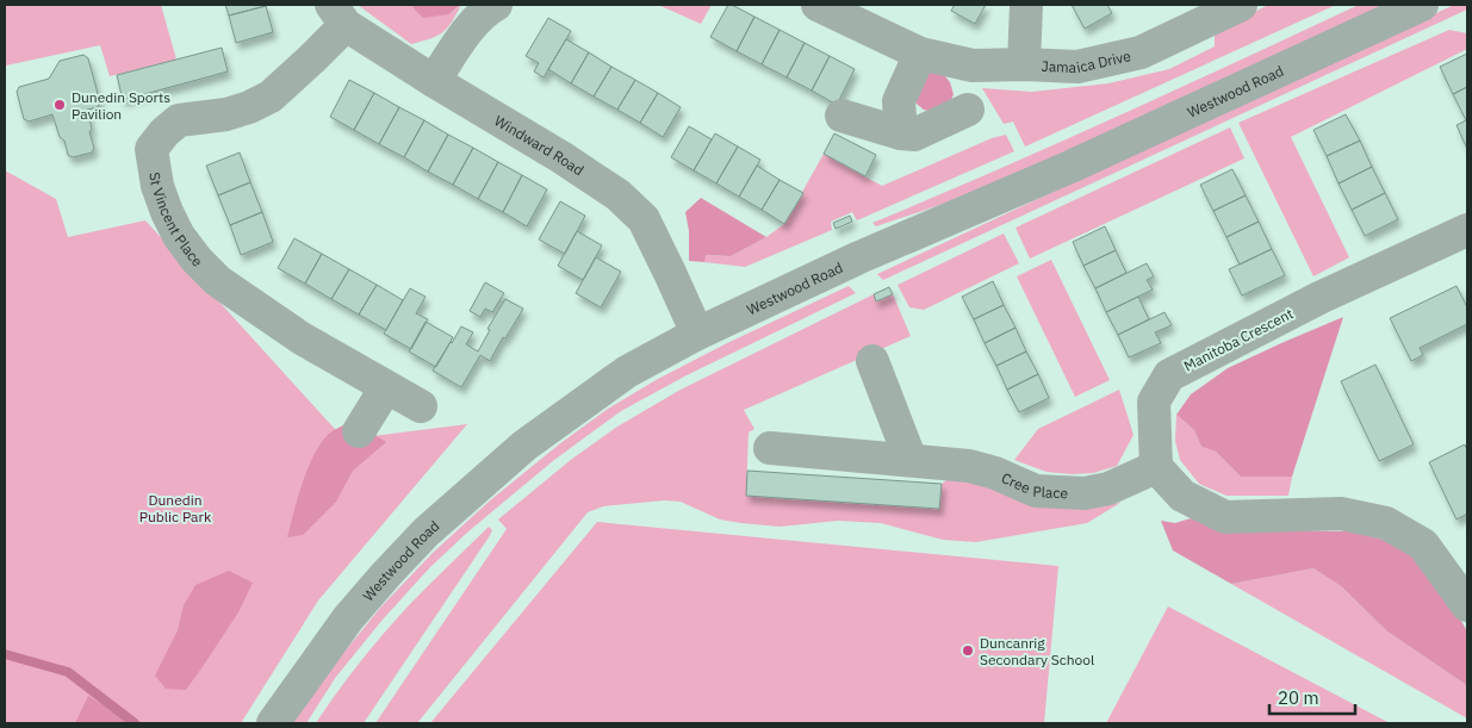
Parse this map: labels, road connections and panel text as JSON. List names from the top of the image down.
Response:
{
  "streets": {
    "street": [
      "Jamaica Drive",
      "Westwood Road",
      "Windward Road",
      "St Vincent Place",
      "Manitoba Crescent",
      "Cree Place"
    ]
  },
  "crossings": [
    ["Westwood Road", "Windward Road"],
    ["Windward Road", "St Vincent Place"],
    ["Manitoba Crescent", "Cree Place"]
  ],
  "parks": ["Dunedin Public Park"],
  "places": ["Dunedin Sports Pavilion", "Duncanrig Secondary School"],
  "scale_bar": "20 m"
}
